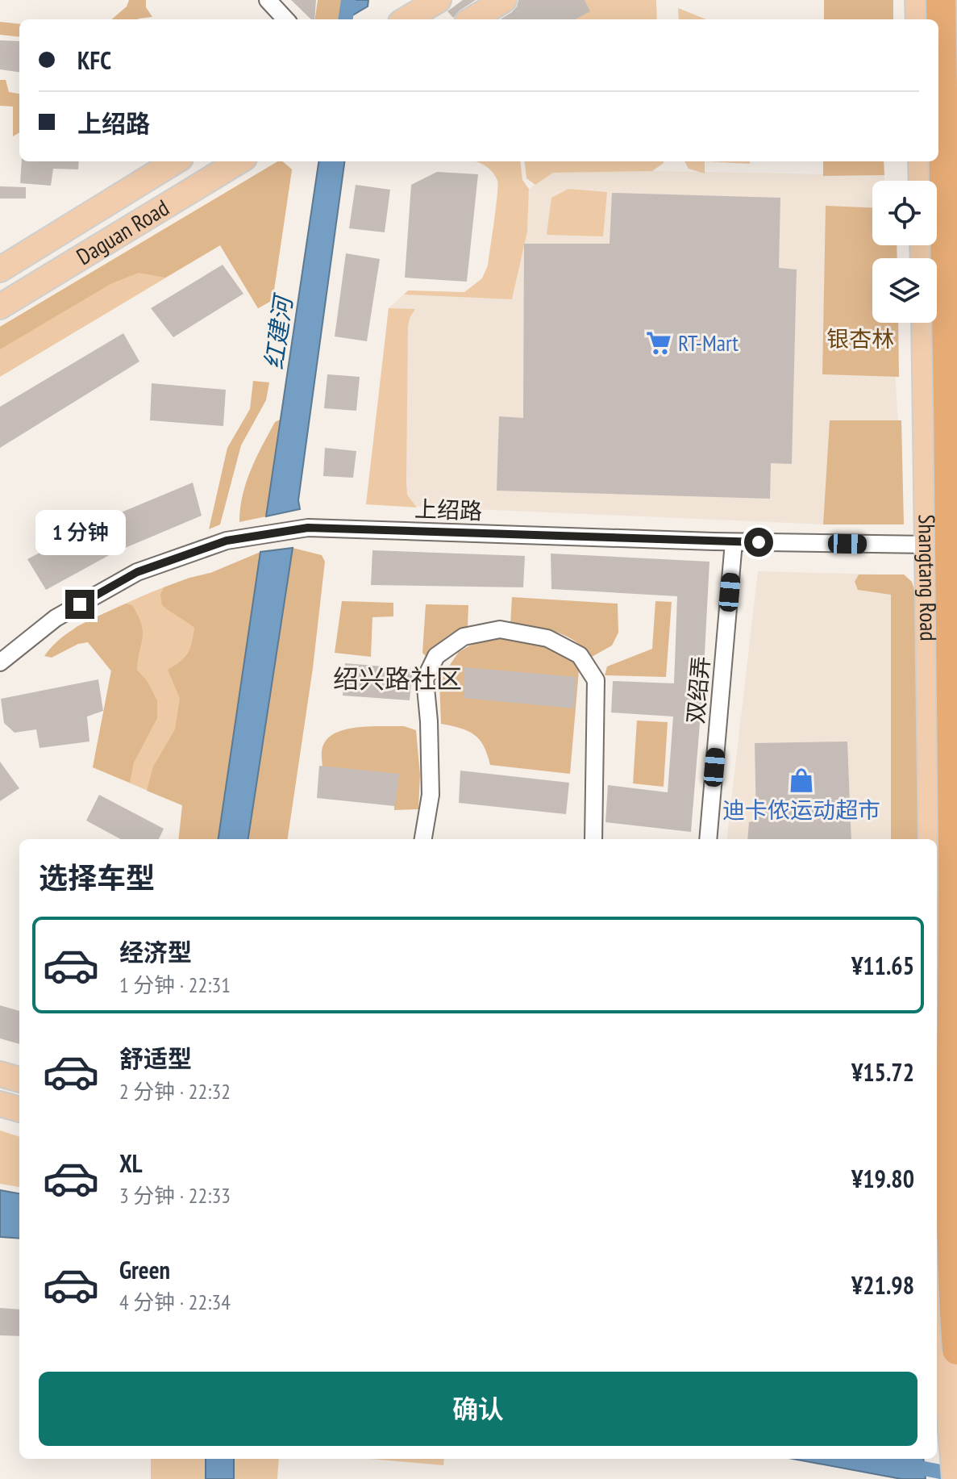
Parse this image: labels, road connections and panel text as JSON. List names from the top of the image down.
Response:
{
  "streets": {
    "main road": ["Daguan Road", "Shangtang Road"],
    "street": ["上绍路", "双绍弄"]
  },
  "crossings": [
    ["上绍路", "Shangtang Road"],
    ["上绍路", "双绍弄"]
  ],
  "districts": ["绍兴路社区"],
  "water": ["红建河"],
  "parks": ["银杏林"],
  "places": {
    "supermarket": ["RT-Mart"],
    "shop": ["迪卡侬运动超市"]
  },
  "page": {
    "banner": ["KFC", "上绍路"],
    "bubble": "1 分钟",
    "heading": "选择车型",
    "list": [
      {
        "name": "经济型",
        "note": "1 分钟 · 22:31",
        "value": "¥11.65"
      },
      {
        "name": "舒适型",
        "note": "2 分钟 · 22:32",
        "value": "¥15.72"
      },
      {
        "name": "XL",
        "note": "3 分钟 · 22:33",
        "value": "¥19.80"
      },
      {
        "name": "Green",
        "note": "4 分钟 · 22:34",
        "value": "¥21.98"
      }
    ],
    "buttons": "确认"
  }
}
